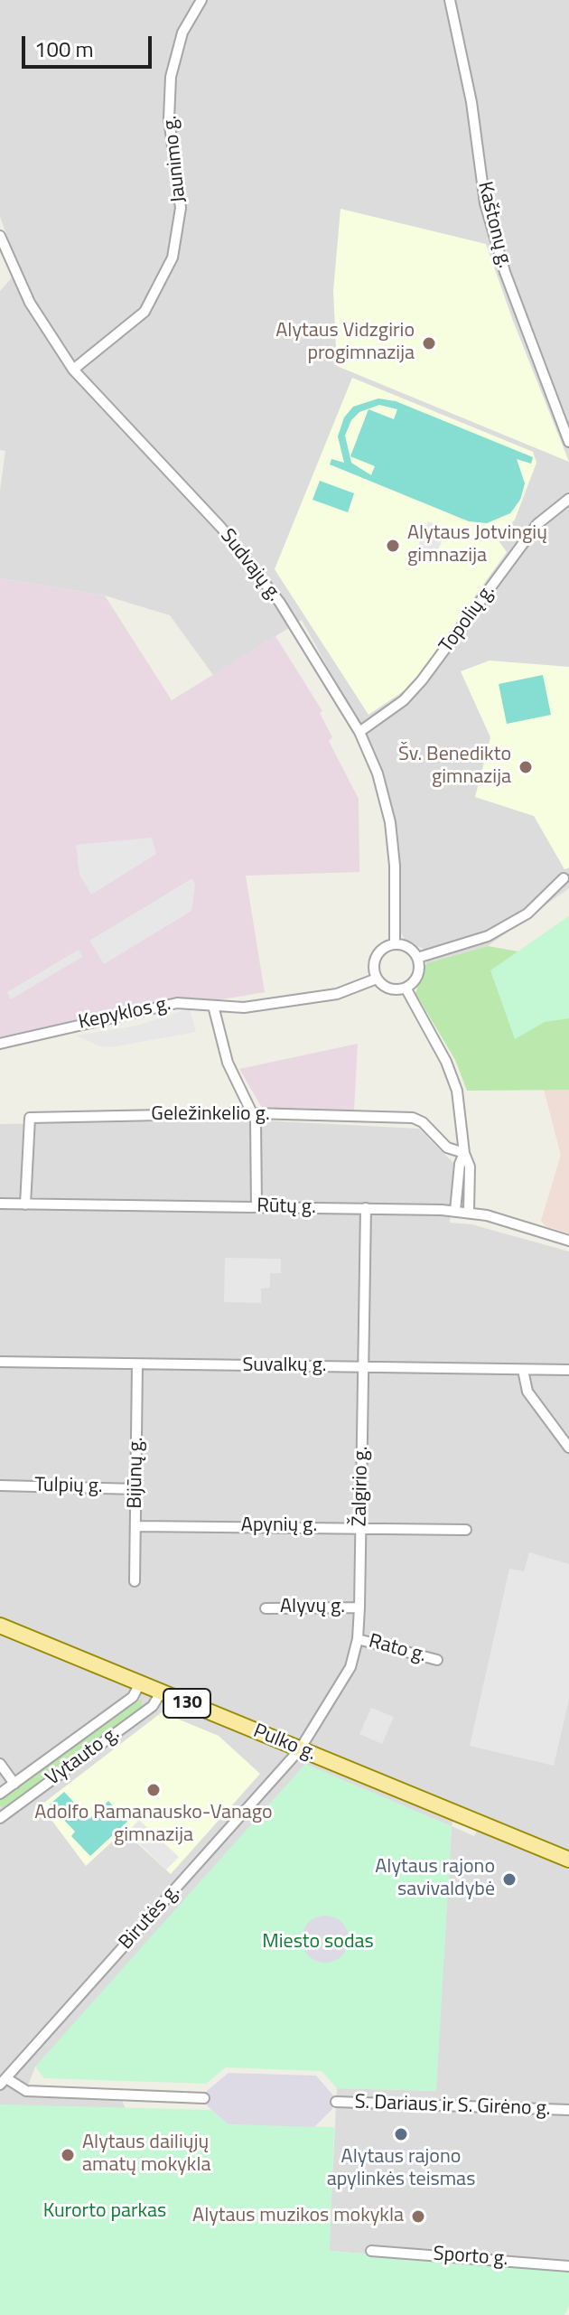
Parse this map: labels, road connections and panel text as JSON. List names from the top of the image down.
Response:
{
  "streets": {
    "main road": ["130", "Pulko g."],
    "street": [
      "Jaunimo g.",
      "Kaštonų g.",
      "Sudvajų g.",
      "Topolių g.",
      "Kepyklos g.",
      "Geležinkelio g.",
      "Rūtų g.",
      "Suvalkų g.",
      "Bijūnų g.",
      "Tulpių g.",
      "Žalgirio g.",
      "Apynių g.",
      "Alyvų g.",
      "Rato g.",
      "Vytauto g.",
      "Birutės g.",
      "S. Dariaus ir S. Girėno g.",
      "Sporto g."
    ]
  },
  "crossings": [
    ["Jaunimo g.", "Sudvajų g."],
    ["Sudvajų g.", "Topolių g."],
    ["Sudvajų g.", "Kepyklos g."],
    ["Geležinkelio g.", "Rūtų g."],
    ["Rūtų g.", "Žalgirio g."],
    ["Suvalkų g.", "Bijūnų g."],
    ["Suvalkų g.", "Žalgirio g."],
    ["Bijūnų g.", "Tulpių g."],
    ["Bijūnų g.", "Apynių g."],
    ["Žalgirio g.", "Apynių g."],
    ["Žalgirio g.", "Alyvų g."],
    ["Žalgirio g.", "Rato g."],
    ["Žalgirio g.", "Pulko g."],
    ["Žalgirio g.", "Birutės g."],
    ["Pulko g.", "Vytauto g."],
    ["Pulko g.", "Birutės g."]
  ],
  "parks": ["Miesto sodas", "Kurorto parkas"],
  "places": [
    "Alytaus Vidzgirio progimnazija",
    "Alytaus Jotvingių gimnazija",
    "Šv. Benedikto gimnazija",
    "Adolfo Ramanausko-Vanago gimnazija",
    "Alytaus rajono savivaldybė",
    "Alytaus rajono apylinkės teismas",
    "Alytaus dailiųjų amatų mokykla",
    "Alytaus muzikos mokykla"
  ],
  "scale_bar": "100 m"
}
